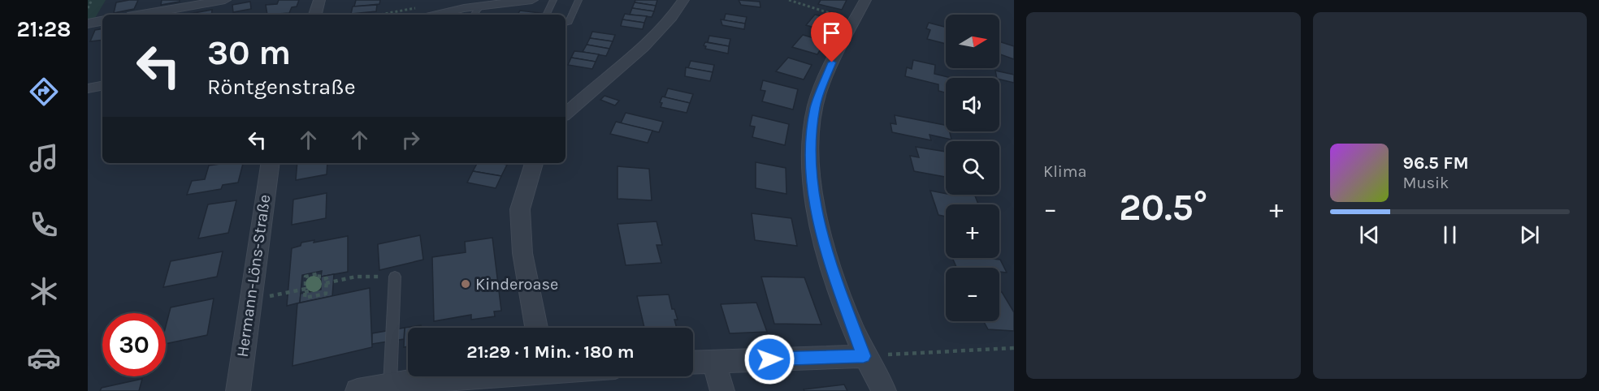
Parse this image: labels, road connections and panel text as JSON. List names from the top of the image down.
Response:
{
  "streets": {
    "street": ["Hermann-Löns-Straße"]
  },
  "places": ["Kinderoase"],
  "north": "right",
  "page": {
    "tabs": "21:28",
    "tile": "Klima",
    "map_buttons": ["+", "−"],
    "turn": ["30 m", "Röntgenstraße"],
    "song": ["96.5 FM", "Musik"],
    "heat": ["−", "20.5°", "+"],
    "limit": "30",
    "trip": "21:29 · 1 Min. · 180 m"
  }
}
